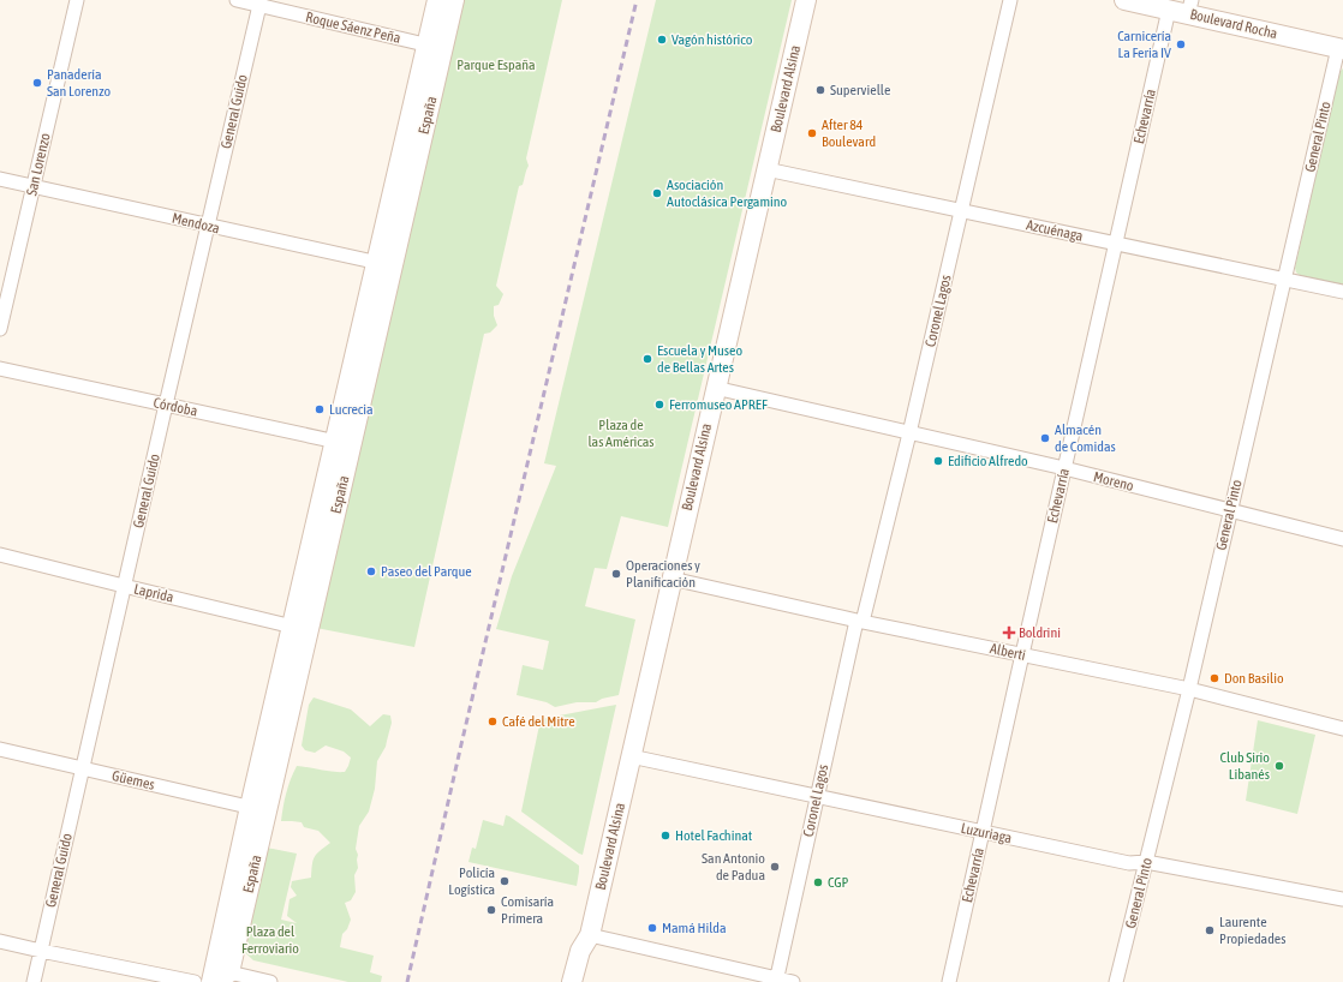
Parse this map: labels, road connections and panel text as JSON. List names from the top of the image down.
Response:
{
  "streets": {
    "main road": ["Boulevard Rocha", "Boulevard Alsina", "España"],
    "street": [
      "Roque Sáenz Peña",
      "General Guido",
      "Echevarría",
      "General Pinto",
      "San Lorenzo",
      "Mendoza",
      "Azcuénaga",
      "Coronel Lagos",
      "Córdoba",
      "Moreno",
      "Laprida",
      "Alberti",
      "Güemes",
      "Luzuriaga"
    ]
  },
  "crossings": [
    ["Boulevard Rocha", "Echevarría"],
    ["Boulevard Rocha", "General Pinto"],
    ["Roque Sáenz Peña", "General Guido"],
    ["Roque Sáenz Peña", "España"],
    ["Boulevard Alsina", "Azcuénaga"],
    ["Boulevard Alsina", "Moreno"],
    ["Boulevard Alsina", "Alberti"],
    ["Boulevard Alsina", "Luzuriaga"],
    ["General Guido", "Mendoza"],
    ["General Guido", "Córdoba"],
    ["General Guido", "Laprida"],
    ["General Guido", "Güemes"],
    ["España", "Mendoza"],
    ["España", "Córdoba"],
    ["España", "Laprida"],
    ["España", "Güemes"],
    ["Echevarría", "Azcuénaga"],
    ["Echevarría", "Moreno"],
    ["Echevarría", "Alberti"],
    ["Echevarría", "Luzuriaga"],
    ["General Pinto", "Azcuénaga"],
    ["General Pinto", "Moreno"],
    ["General Pinto", "Alberti"],
    ["General Pinto", "Luzuriaga"],
    ["San Lorenzo", "Mendoza"],
    ["Azcuénaga", "Coronel Lagos"],
    ["Coronel Lagos", "Moreno"],
    ["Coronel Lagos", "Alberti"],
    ["Coronel Lagos", "Luzuriaga"]
  ],
  "parks": ["Parque España", "Plaza de las Américas", "Plaza del Ferroviario"],
  "places": {
    "other": [
      "Vagón histórico",
      "Carnicería La Feria IV",
      "Panadería San Lorenzo",
      "Supervielle",
      "After 84 Boulevard",
      "Asociación Autoclásica Pergamino",
      "Escuela y Museo de Bellas Artes",
      "Ferromuseo APREF",
      "Lucrecia",
      "Almacén de Comidas",
      "Edificio Alfredo",
      "Paseo del Parque",
      "Operaciones y Planificación",
      "Don Basilio",
      "Café del Mitre",
      "Club Sirio Libanés",
      "Hotel Fachinat",
      "San Antonio de Padua",
      "Policía Logística",
      "CGP",
      "Comisaría Primera",
      "Mamá Hilda",
      "Laurente Propiedades"
    ],
    "health": ["Boldrini"]
  }
}
